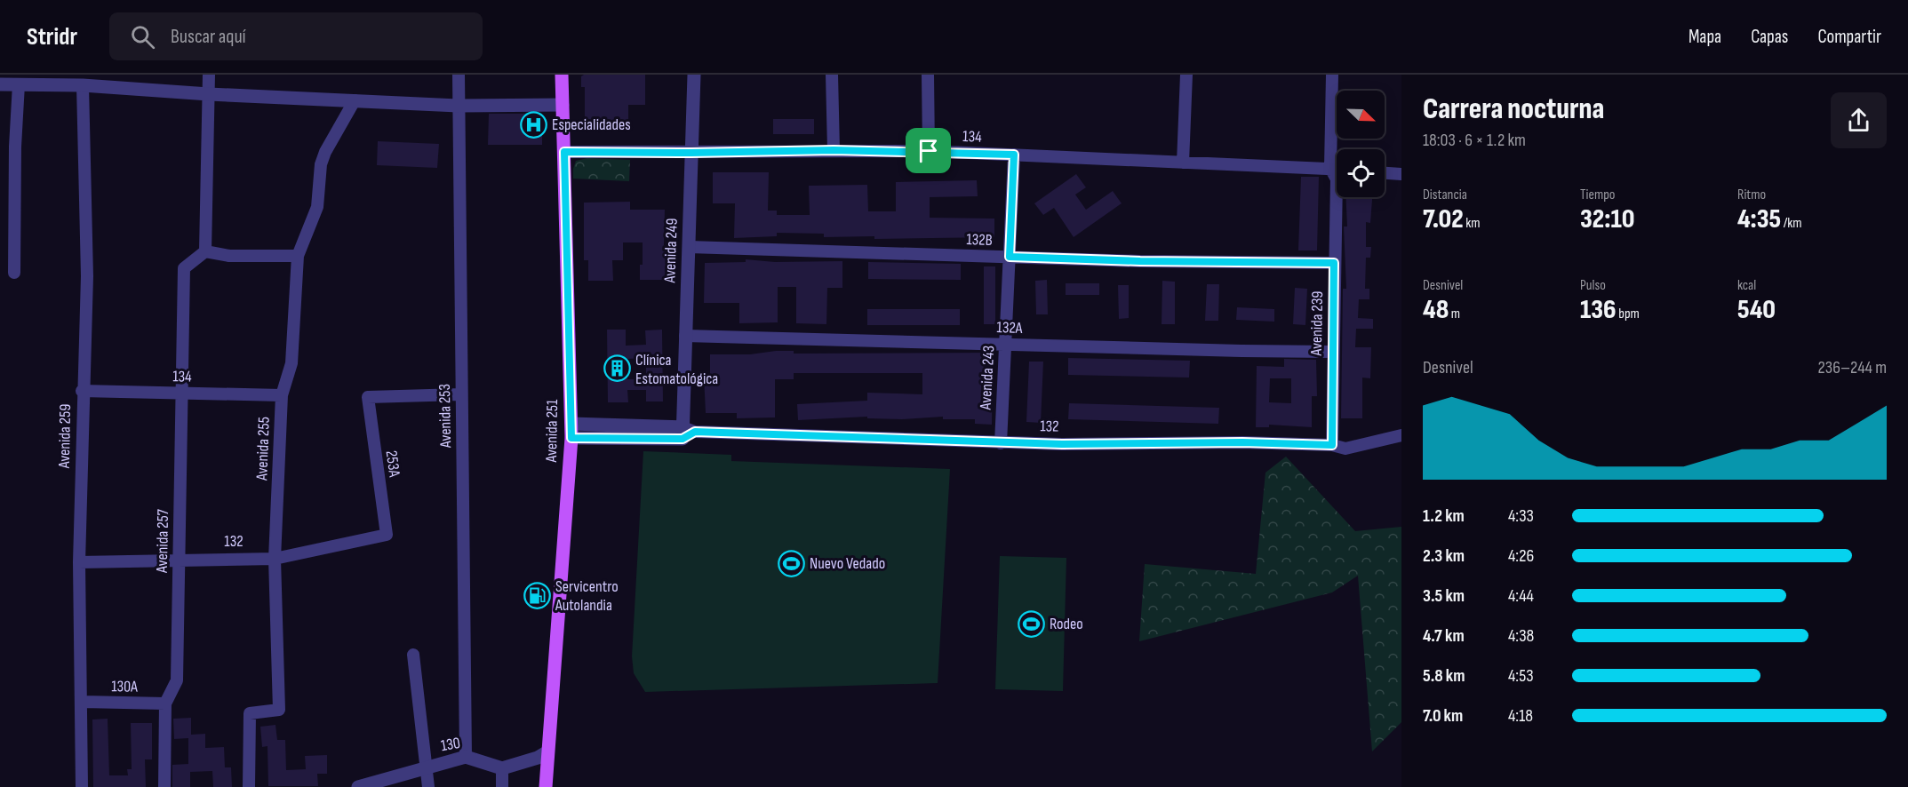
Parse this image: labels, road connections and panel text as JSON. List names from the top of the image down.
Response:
{
  "streets": {
    "main road": ["Avenida 251"],
    "street": [
      "134",
      "132B",
      "Avenida 249",
      "Avenida 239",
      "132A",
      "Avenida 243",
      "Avenida 253",
      "132",
      "Avenida 259",
      "Avenida 255",
      "253A",
      "Avenida 257",
      "130A",
      "130"
    ]
  },
  "crossings": [
    ["134", "Avenida 249"],
    ["134", "Avenida 239"],
    ["134", "Avenida 243"],
    ["134", "Avenida 251"],
    ["134", "Avenida 259"],
    ["134", "Avenida 255"],
    ["134", "Avenida 257"],
    ["132B", "Avenida 249"],
    ["132B", "Avenida 239"],
    ["132B", "Avenida 243"],
    ["Avenida 249", "132A"],
    ["Avenida 249", "132"],
    ["Avenida 239", "132A"],
    ["Avenida 239", "132"],
    ["132A", "Avenida 243"],
    ["Avenida 243", "132"],
    ["Avenida 253", "253A"],
    ["Avenida 253", "130"],
    ["132", "Avenida 251"],
    ["132", "Avenida 259"],
    ["132", "Avenida 255"],
    ["132", "253A"],
    ["132", "Avenida 257"],
    ["Avenida 259", "130A"],
    ["Avenida 257", "130A"]
  ],
  "places": {
    "hospital": ["Especialidades"],
    "building": ["Clínica Estomatológica"],
    "sports": ["Nuevo Vedado", "Rodeo"],
    "fuel station": ["Servicentro Autolandia"]
  },
  "north": "bottom right",
  "page": {
    "header": "Stridr",
    "search": "Buscar aquí",
    "nav": ["Mapa", "Capas", "Compartir"],
    "heading": ["Carrera nocturna", "18:03 · 6 × 1.2 km"],
    "stats": [
      ["Distancia", "7.02 km"],
      ["Tiempo", "32:10"],
      ["Ritmo", "4:35 /km"],
      ["Desnivel", "48 m"],
      ["Pulso", "136 bpm"],
      ["kcal", "540"]
    ],
    "chart": ["Desnivel", "236–244 m"],
    "list": [
      {
        "name": "1.2 km",
        "note": "4:33"
      },
      {
        "name": "2.3 km",
        "note": "4:26"
      },
      {
        "name": "3.5 km",
        "note": "4:44"
      },
      {
        "name": "4.7 km",
        "note": "4:38"
      },
      {
        "name": "5.8 km",
        "note": "4:53"
      },
      {
        "name": "7.0 km",
        "note": "4:18"
      }
    ]
  }
}
